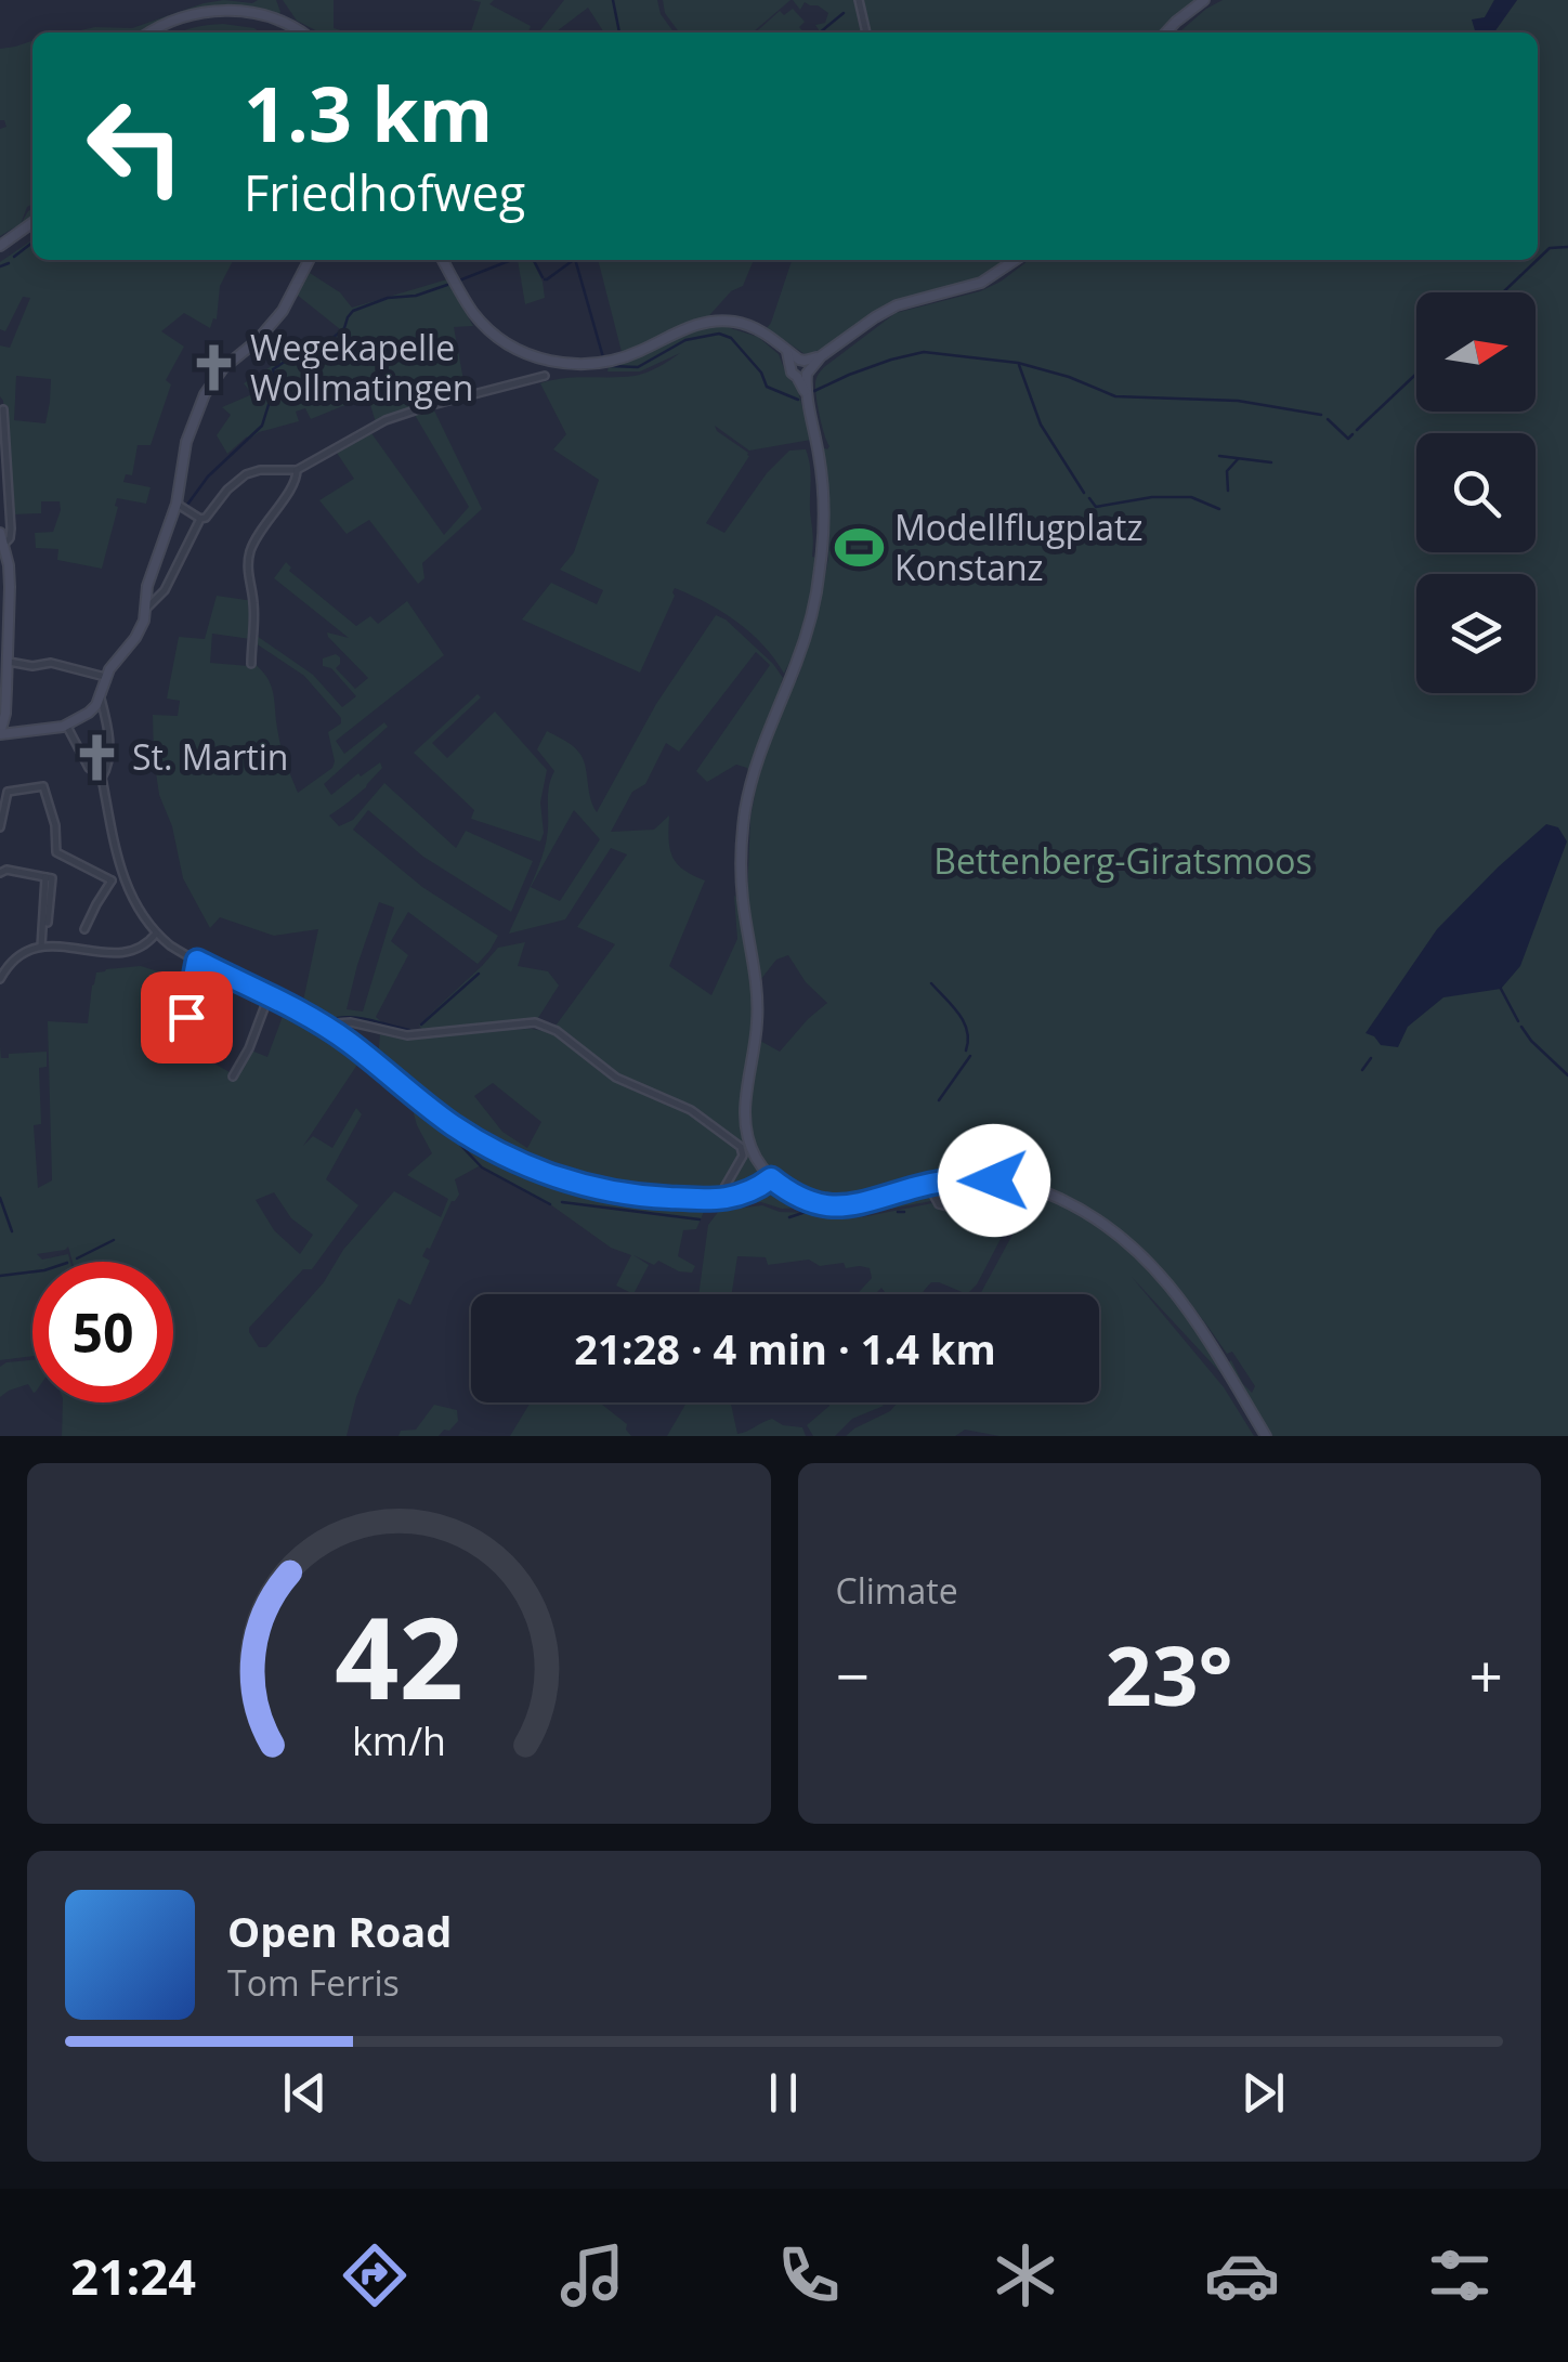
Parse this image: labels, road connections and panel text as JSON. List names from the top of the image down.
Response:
{
  "parks": ["Bettenberg-Giratsmoos"],
  "places": {
    "church": ["Wegekapelle Wollmatingen", "St. Martin"],
    "sports": ["Modellflugplatz Konstanz"]
  },
  "north": "right",
  "page": {
    "turn": ["1.3 km", "Friedhofweg"],
    "limit": "50",
    "trip": "21:28 · 4 min · 1.4 km",
    "tile": "Climate",
    "heat": ["−", "23°", "+"],
    "song": ["Open Road", "Tom Ferris"],
    "tabs": "21:24",
    "gauge": ["42", "km/h"]
  }
}
